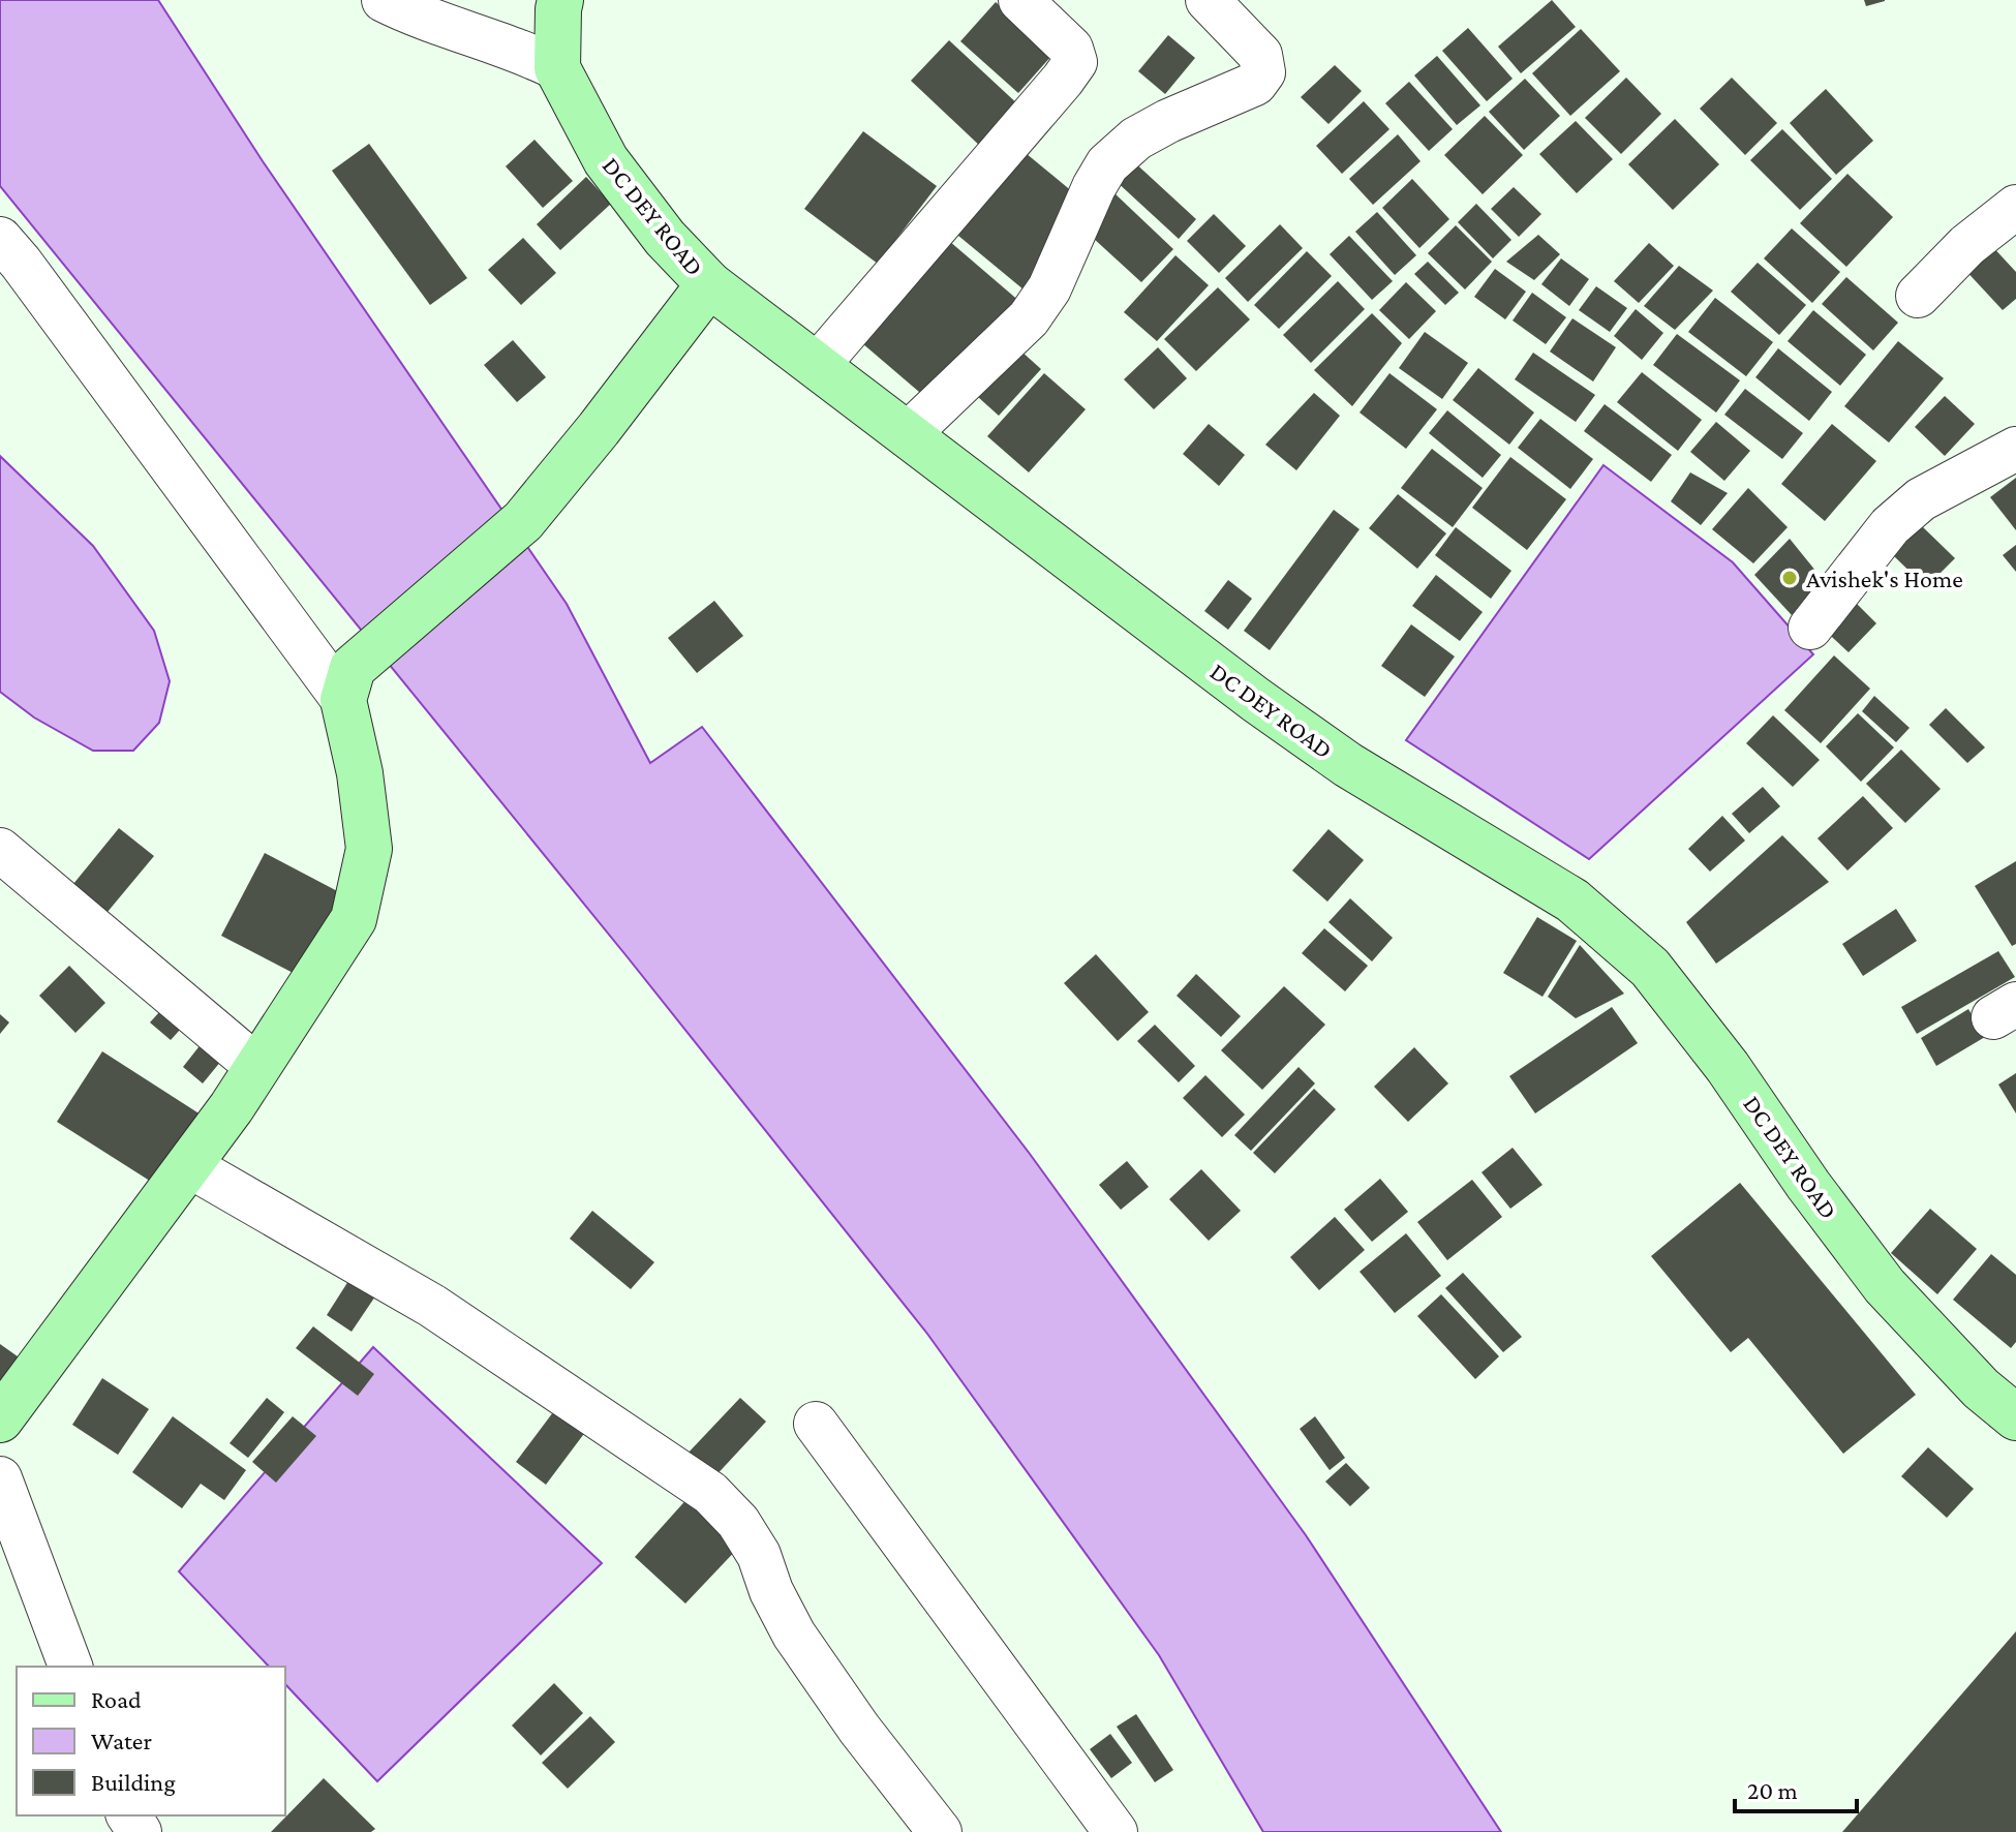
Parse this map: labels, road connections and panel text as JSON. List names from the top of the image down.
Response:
{
  "streets": {
    "street": ["DC DEY ROAD"]
  },
  "places": ["Avishek's Home"],
  "legend": ["Road", "Water", "Building"],
  "scale_bar": "20 m"
}
